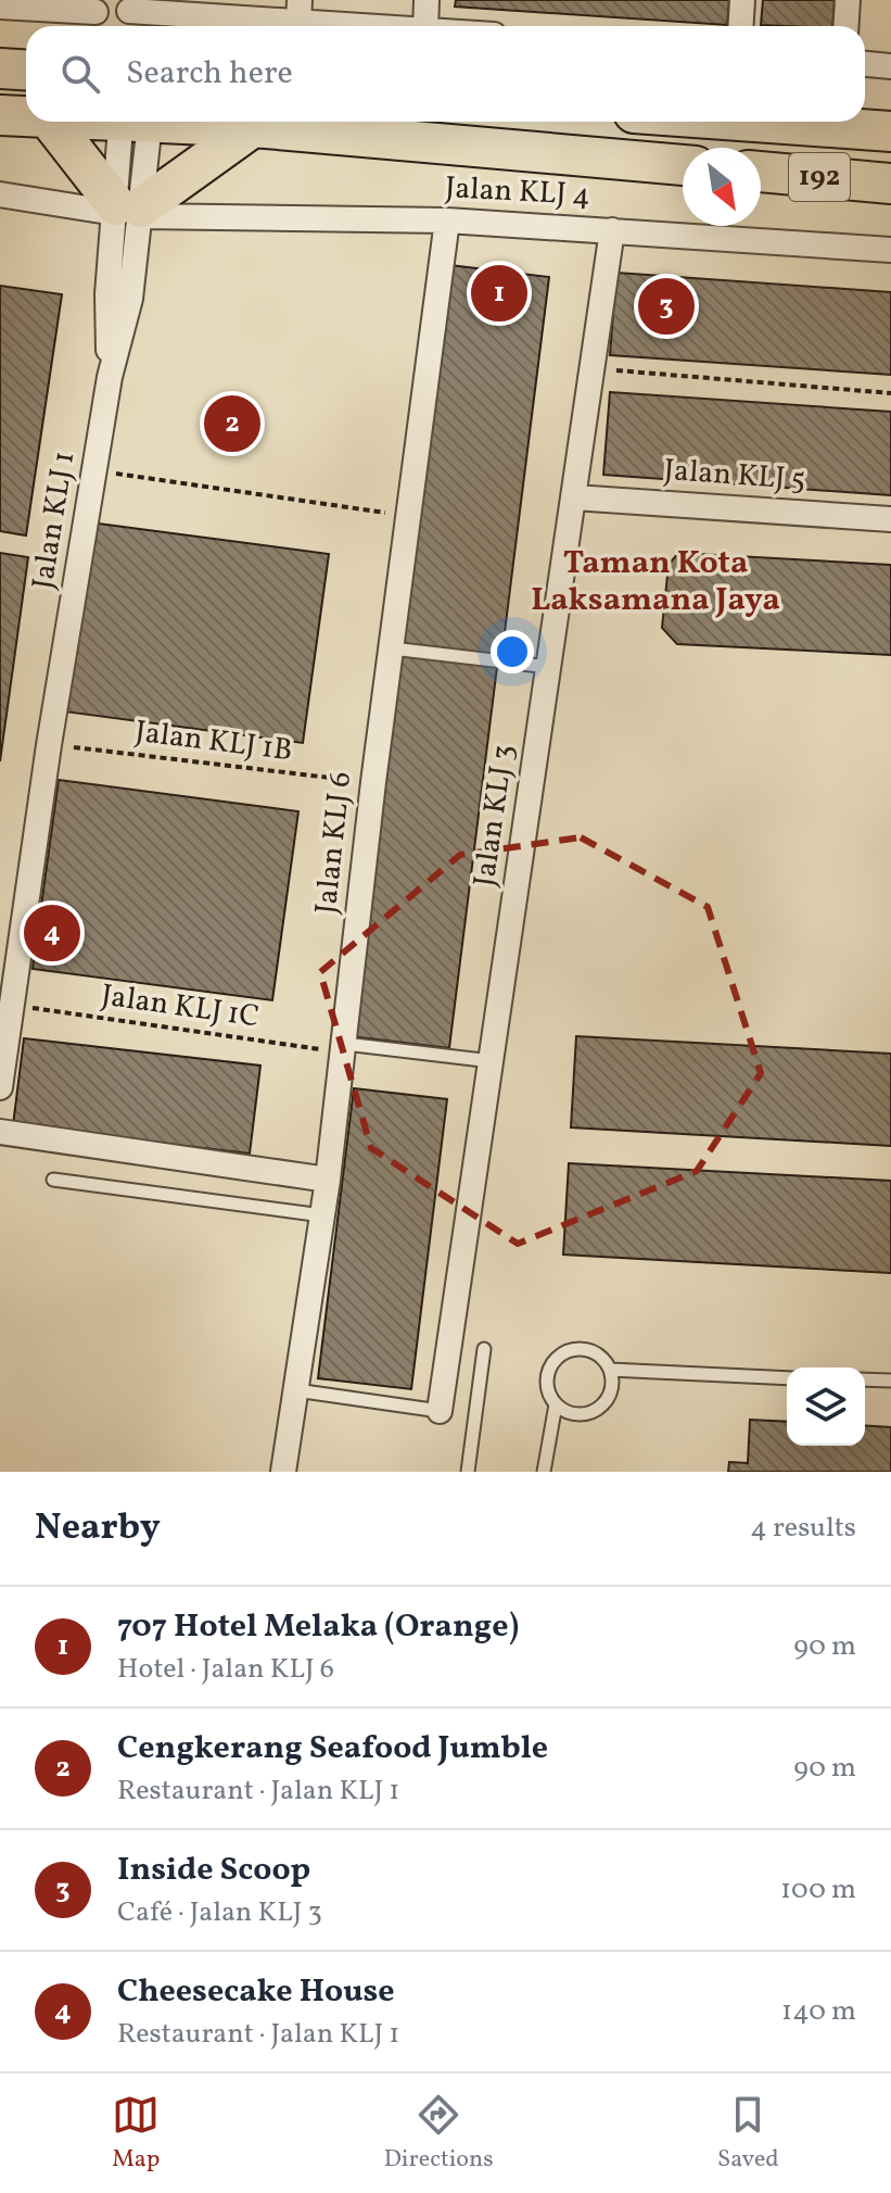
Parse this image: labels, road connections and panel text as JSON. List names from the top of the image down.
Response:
{
  "streets": {
    "main road": ["192"],
    "street": [
      "Jalan KLJ 4",
      "Jalan KLJ 5",
      "Jalan KLJ 1",
      "Jalan KLJ 3",
      "Jalan KLJ 6"
    ],
    "path": ["Jalan KLJ 1B", "Jalan KLJ 1C"]
  },
  "crossings": [
    ["Jalan KLJ 4", "Jalan KLJ 1"],
    ["Jalan KLJ 4", "Jalan KLJ 3"],
    ["Jalan KLJ 4", "Jalan KLJ 6"],
    ["Jalan KLJ 5", "Jalan KLJ 3"],
    ["Jalan KLJ 1", "Jalan KLJ 1B"],
    ["Jalan KLJ 1", "Jalan KLJ 1C"],
    ["Jalan KLJ 1B", "Jalan KLJ 6"],
    ["Jalan KLJ 6", "Jalan KLJ 1C"]
  ],
  "districts": ["Taman Kota Laksamana Jaya"],
  "north": "bottom right",
  "page": {
    "search": "Search here",
    "pins": [
      "1",
      "3",
      "2",
      "4"
    ],
    "heading": ["Nearby", "4 results"],
    "list": [
      {
        "mark": "1",
        "name": "707 Hotel Melaka (Orange)",
        "note": "Hotel · Jalan KLJ 6",
        "value": "90 m"
      },
      {
        "mark": "2",
        "name": "Cengkerang Seafood Jumble",
        "note": "Restaurant · Jalan KLJ 1",
        "value": "90 m"
      },
      {
        "mark": "3",
        "name": "Inside Scoop",
        "note": "Café · Jalan KLJ 3",
        "value": "100 m"
      },
      {
        "mark": "4",
        "name": "Cheesecake House",
        "note": "Restaurant · Jalan KLJ 1",
        "value": "140 m"
      }
    ],
    "nav": ["Map", "Directions", "Saved"]
  }
}
